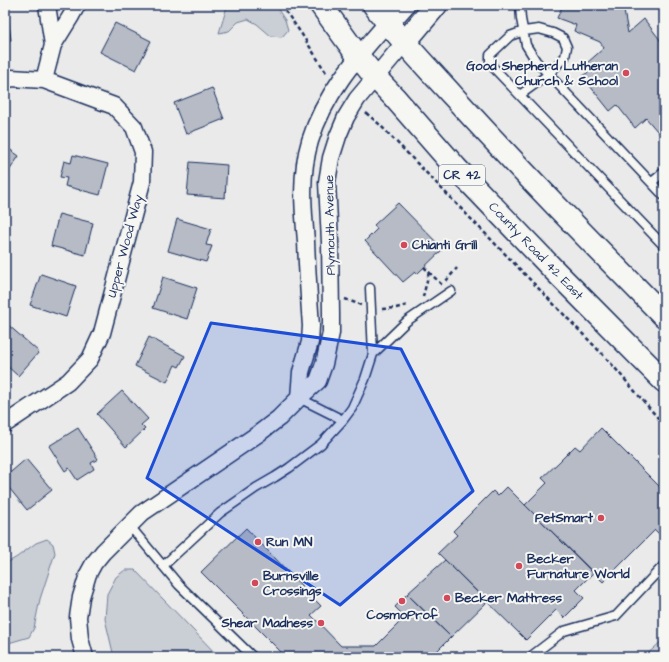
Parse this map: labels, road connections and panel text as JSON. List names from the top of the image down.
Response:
{
  "streets": {
    "main road": ["CR 42", "Plymouth Avenue", "County Road 42 East"],
    "street": ["Upper Wood Way"]
  },
  "crossings": [
    ["Plymouth Avenue", "County Road 42 East"]
  ],
  "places": [
    "Good Shepherd Lutheran Church & School",
    "Chianti Grill",
    "PetSmart",
    "Run MN",
    "Becker Furnature World",
    "Burnsville Crossings",
    "Becker Mattress",
    "CosmoProf",
    "Shear Madness"
  ]
}
